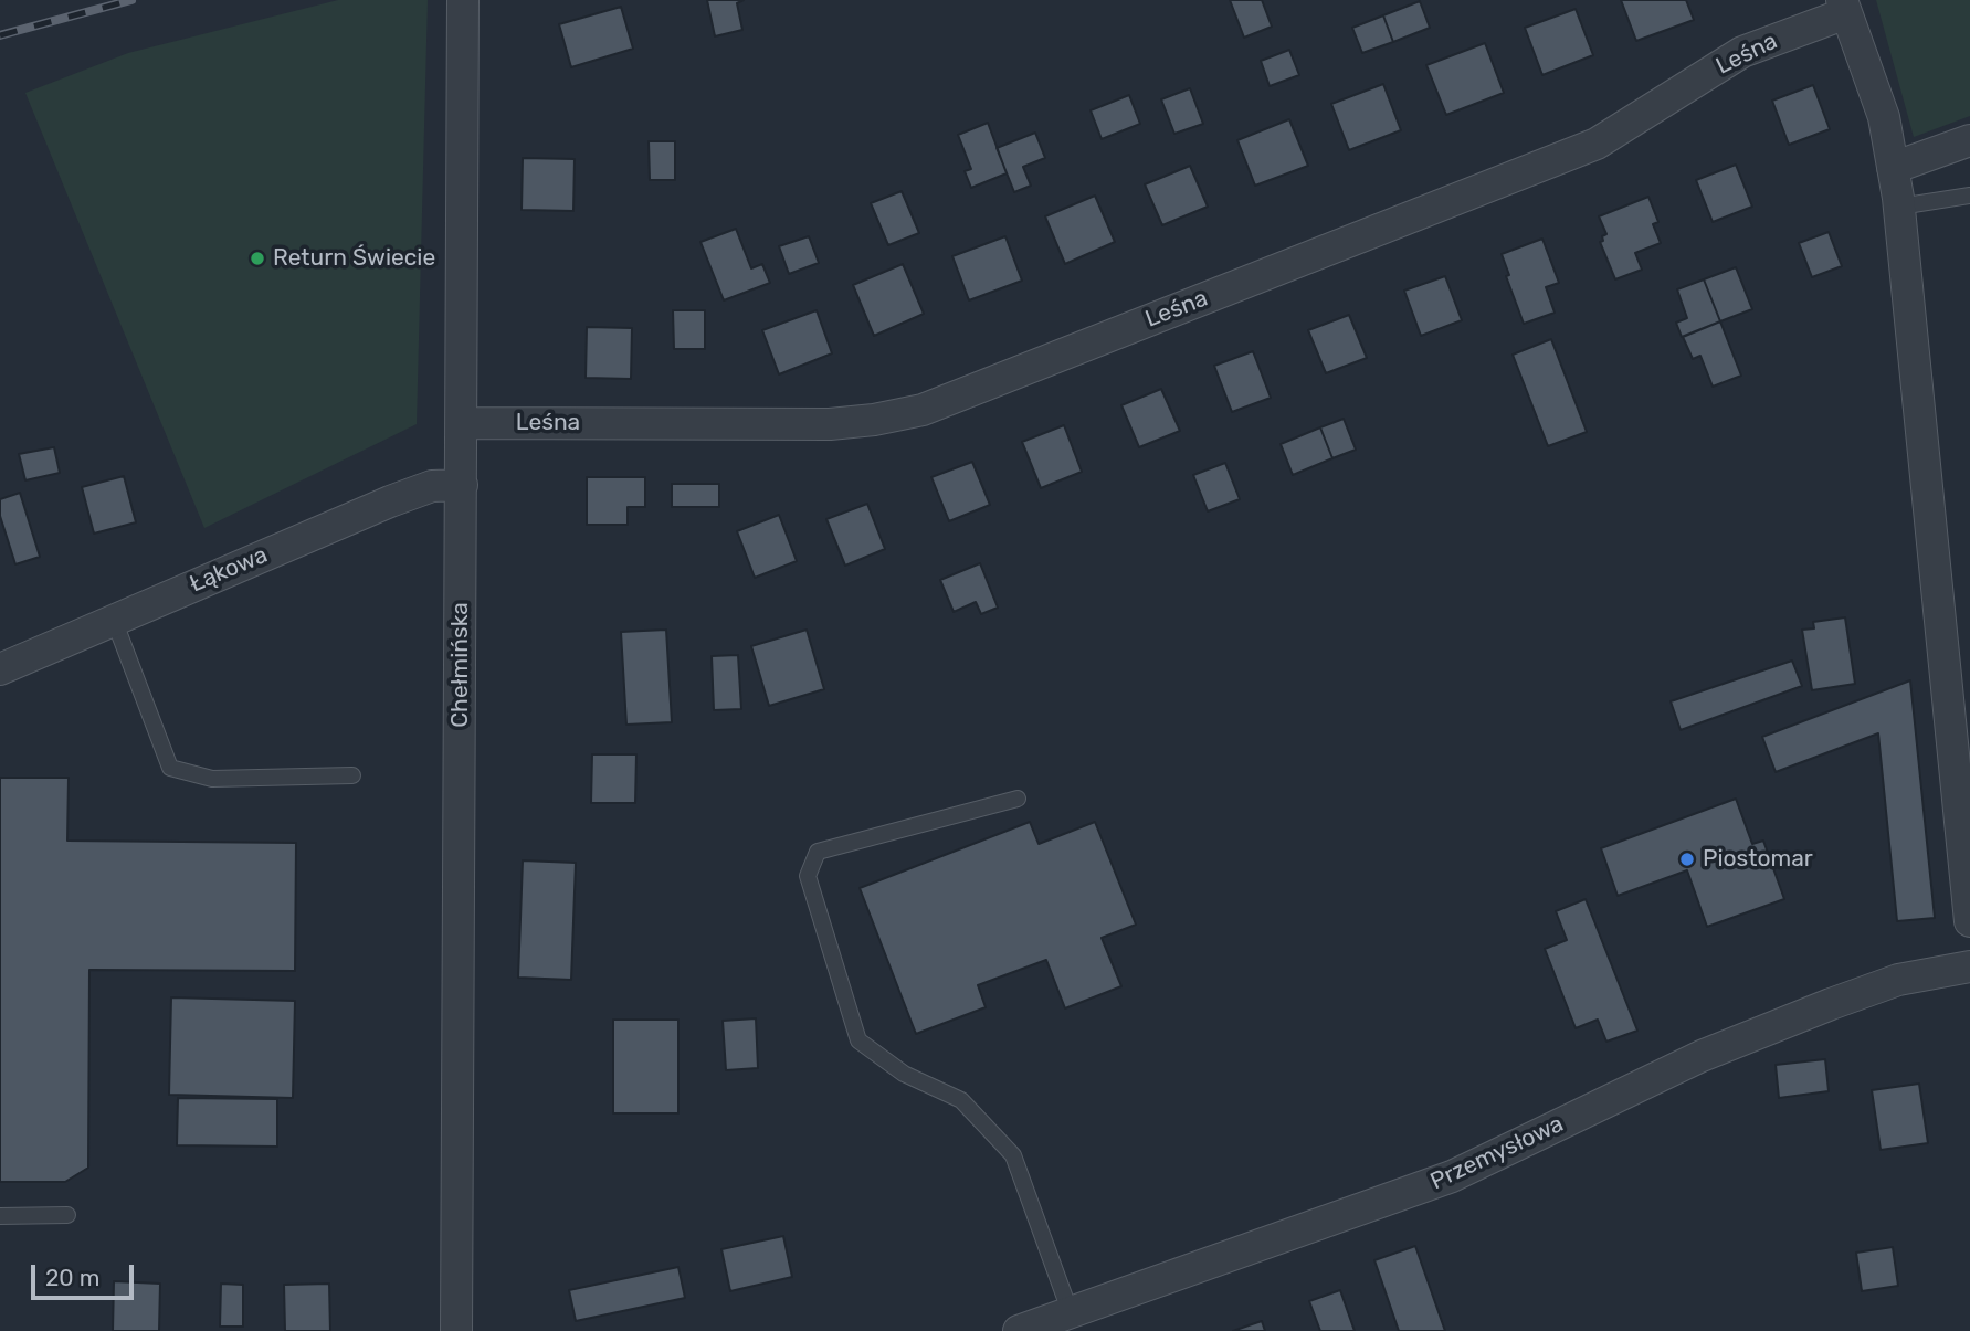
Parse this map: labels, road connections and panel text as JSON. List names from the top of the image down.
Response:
{
  "streets": {
    "street": [
      "Leśna",
      "Łąkowa",
      "Chełmińska",
      "Przemysłowa"
    ]
  },
  "crossings": [
    ["Leśna", "Chełmińska"],
    ["Łąkowa", "Chełmińska"]
  ],
  "places": ["Return Świecie", "Piostomar"],
  "scale_bar": "20 m"
}
